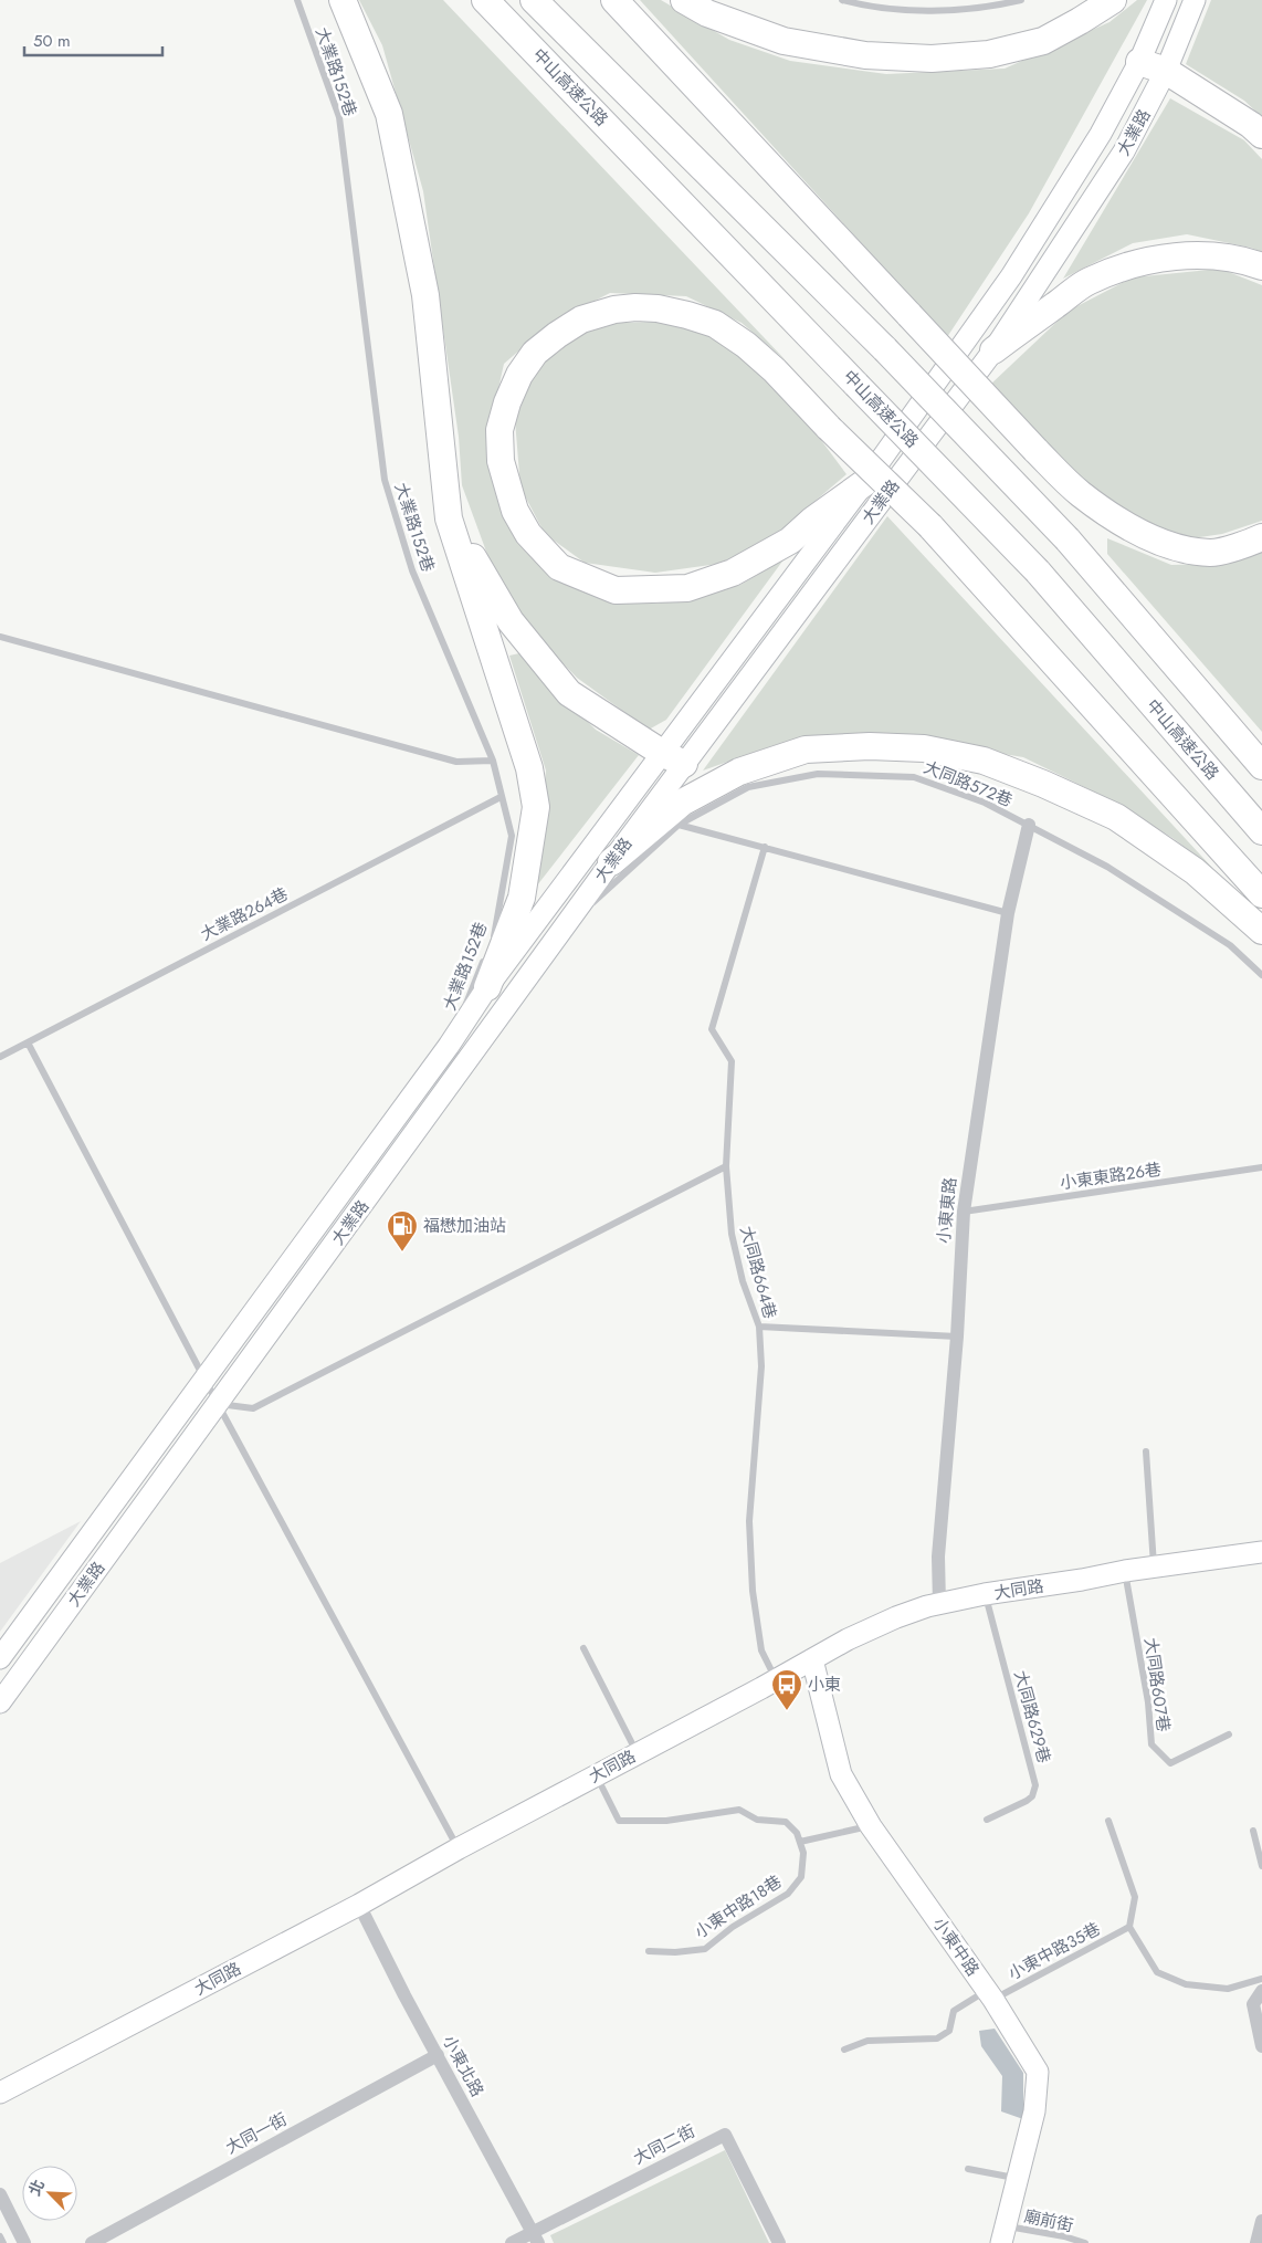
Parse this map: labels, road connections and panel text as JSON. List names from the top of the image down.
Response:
{
  "streets": {
    "highway": ["中山高速公路"],
    "main road": ["大業路", "大同路", "小東中路"],
    "street": [
      "小東東路",
      "小東北路",
      "大同一街",
      "大同二街"
    ],
    "lane": [
      "大業路152巷",
      "大同路572巷",
      "大業路264巷",
      "小東東路26巷",
      "大同路664巷",
      "大同路607巷",
      "大同路629巷",
      "小東中路18巷",
      "小東中路35巷",
      "廟前街"
    ]
  },
  "crossings": [
    ["大業路152巷", "大業路"],
    ["大業路152巷", "大業路264巷"],
    ["大業路", "大同路572巷"],
    ["大同路572巷", "小東東路"],
    ["小東東路26巷", "小東東路"],
    ["小東東路", "大同路"],
    ["大同路664巷", "大同路"],
    ["大同路", "大同路607巷"],
    ["大同路", "大同路629巷"],
    ["大同路", "小東中路"],
    ["大同路", "小東北路"],
    ["小東中路", "小東中路35巷"],
    ["小東中路", "廟前街"],
    ["小東北路", "大同一街"],
    ["小東北路", "大同二街"]
  ],
  "places": {
    "fuel station": ["福懋加油站"],
    "bus stop": ["小東"]
  },
  "scale_bar": "50 m",
  "north": "top left"
}
